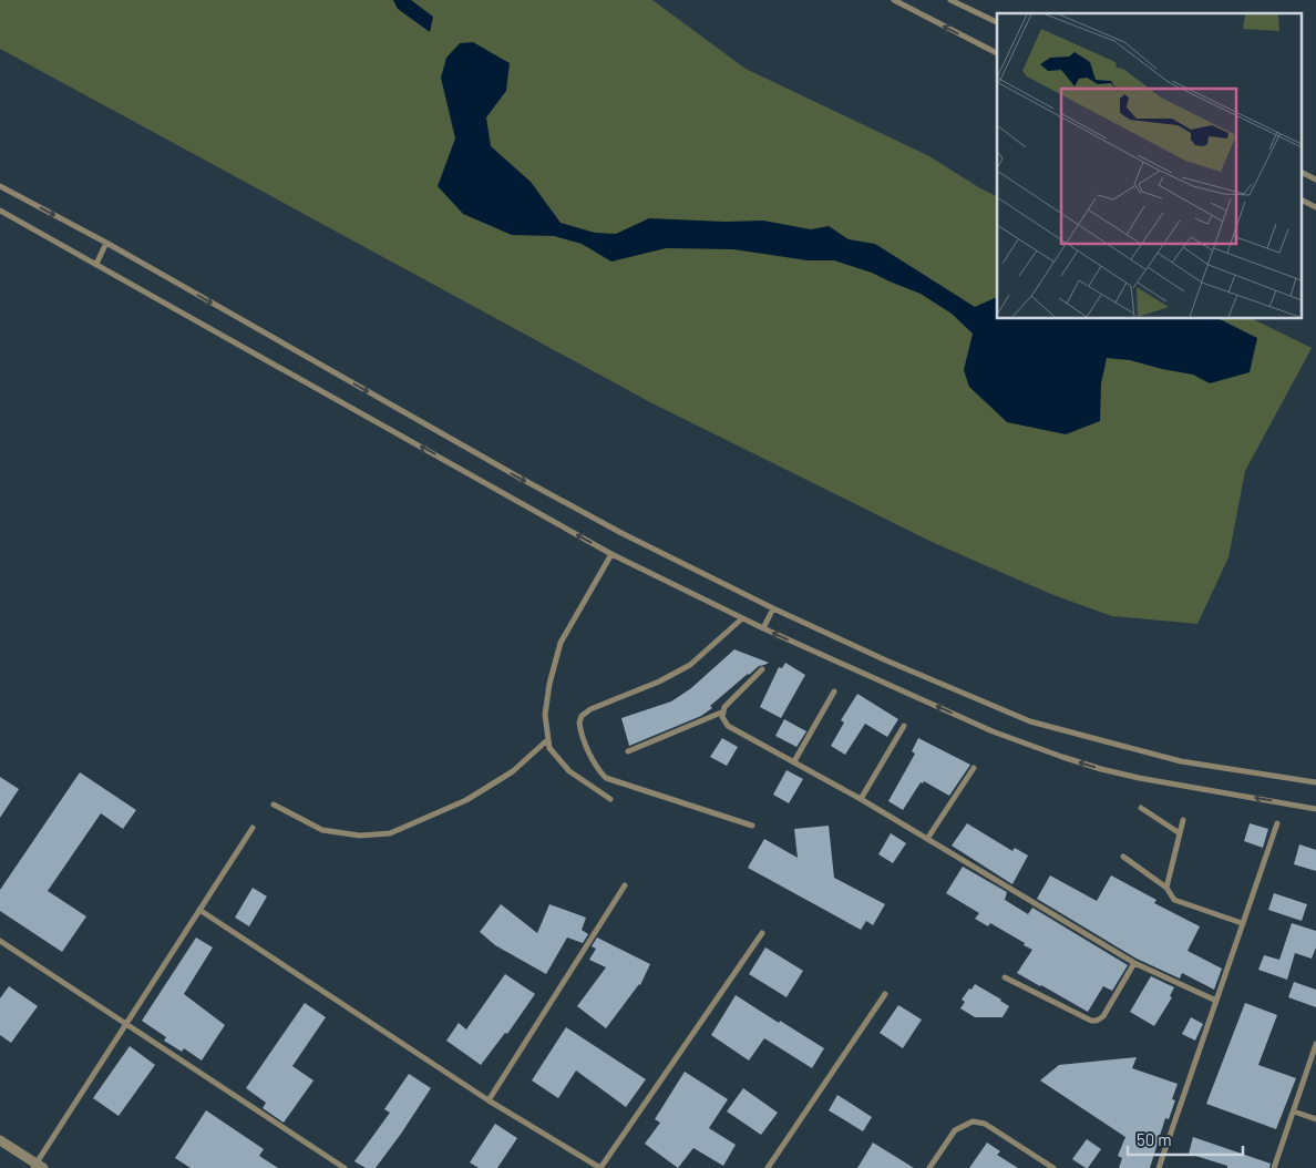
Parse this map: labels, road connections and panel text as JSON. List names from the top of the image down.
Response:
{
  "scale_bar": "50 m"
}
